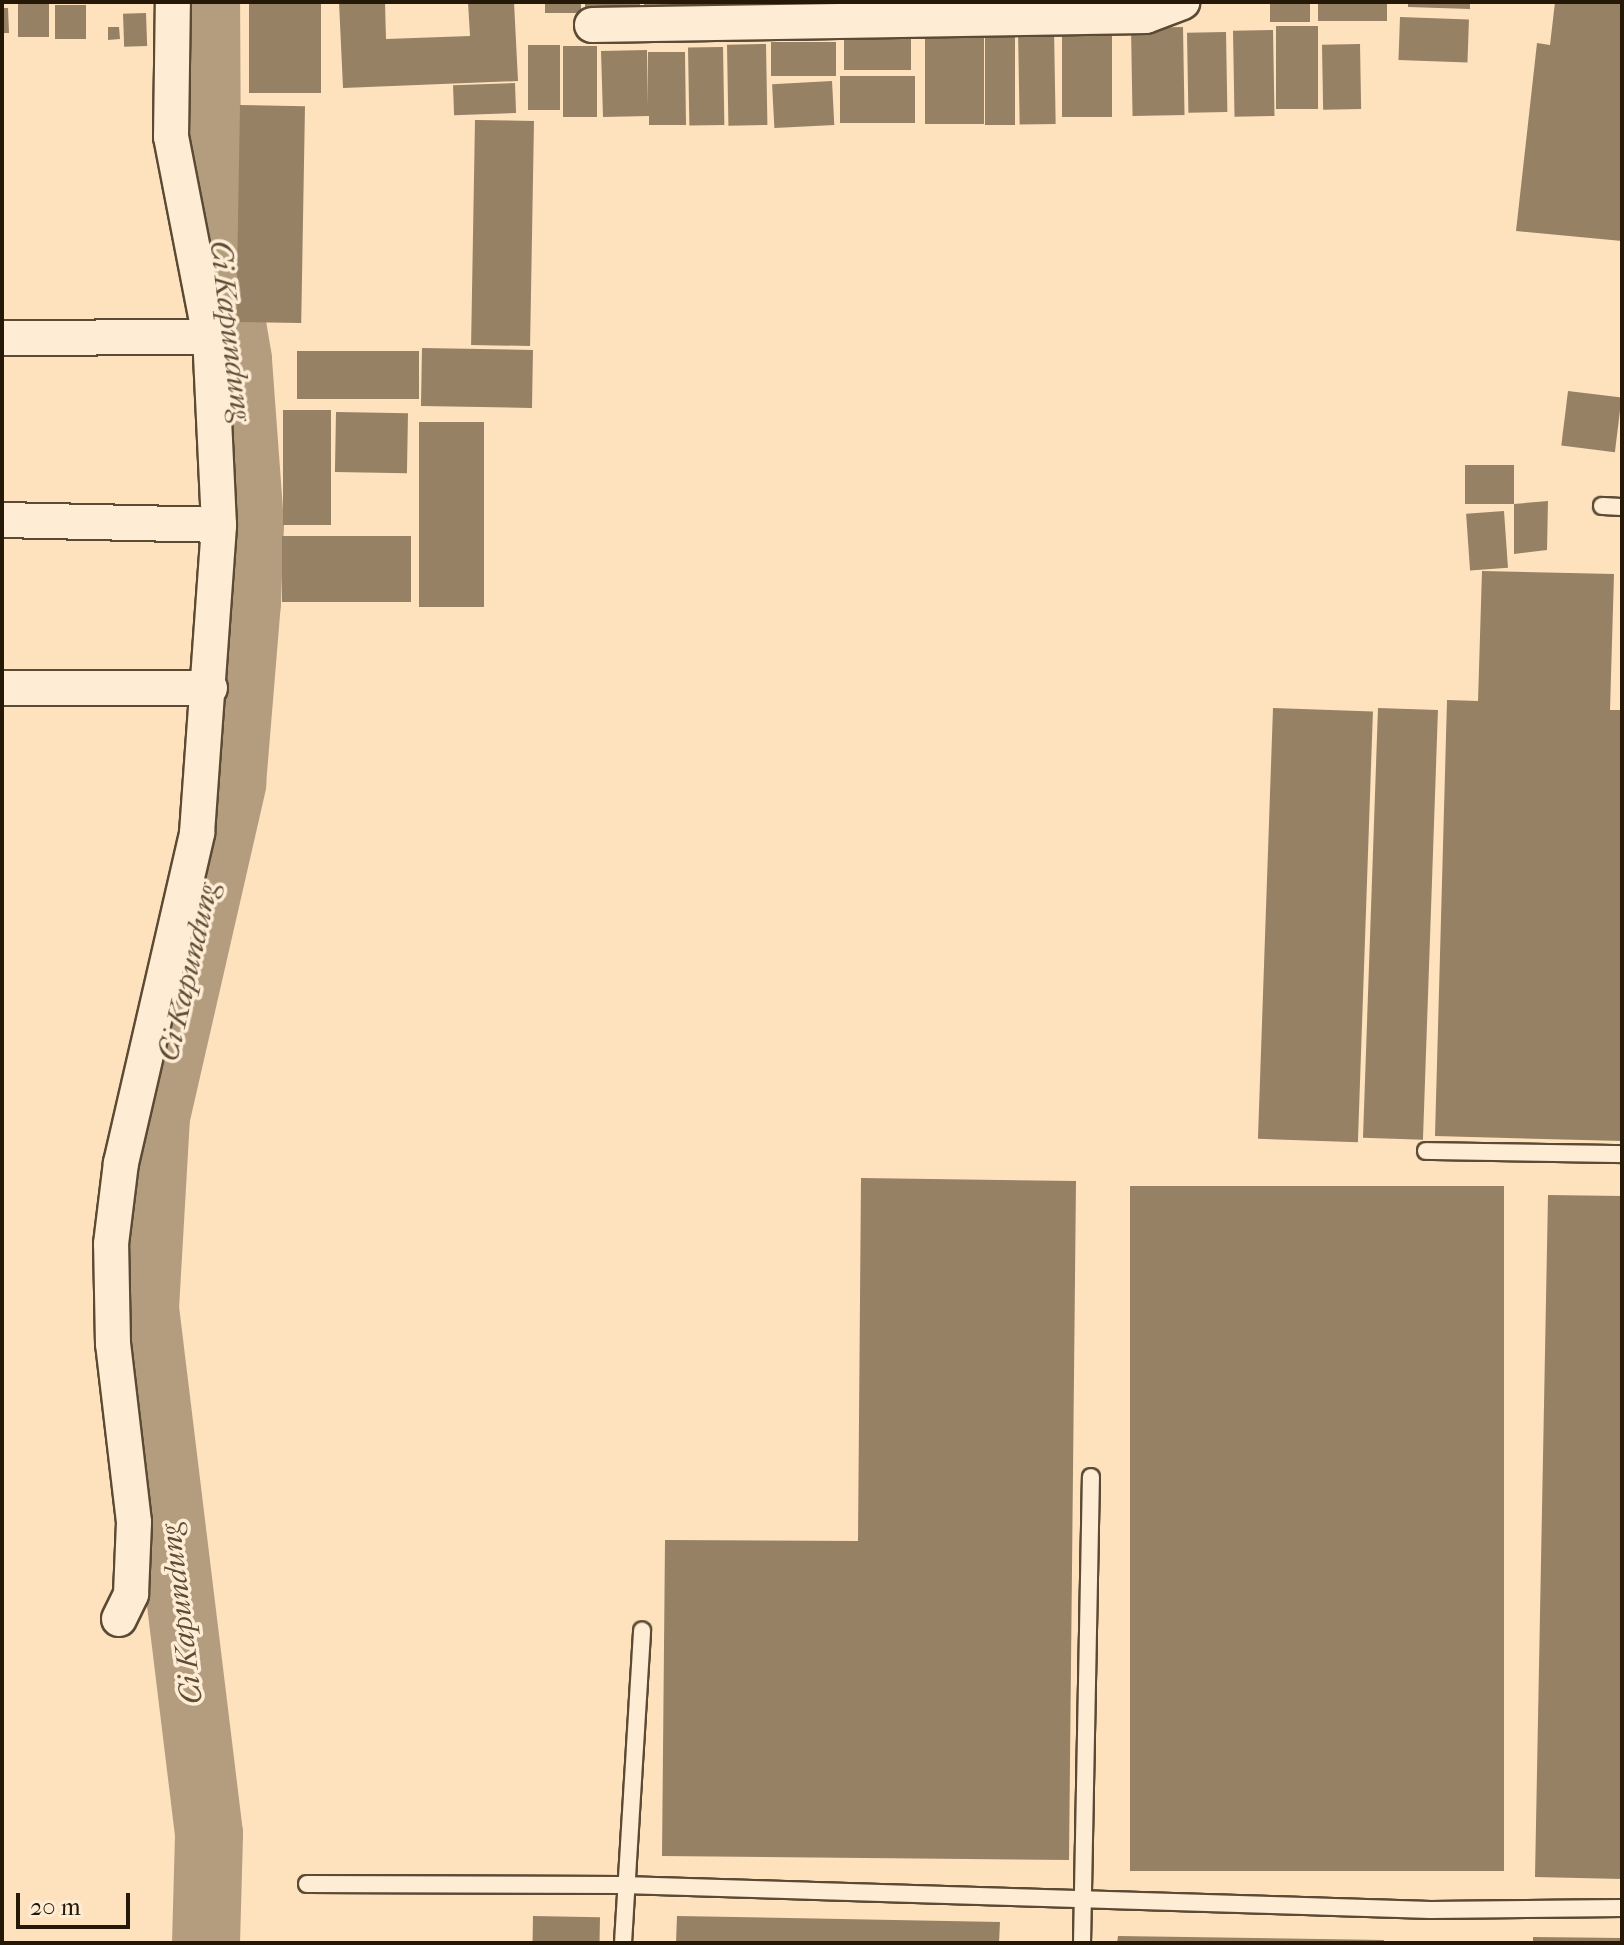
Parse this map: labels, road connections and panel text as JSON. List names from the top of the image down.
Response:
{
  "water": ["Ci Kapundung"],
  "scale_bar": "20 m"
}
